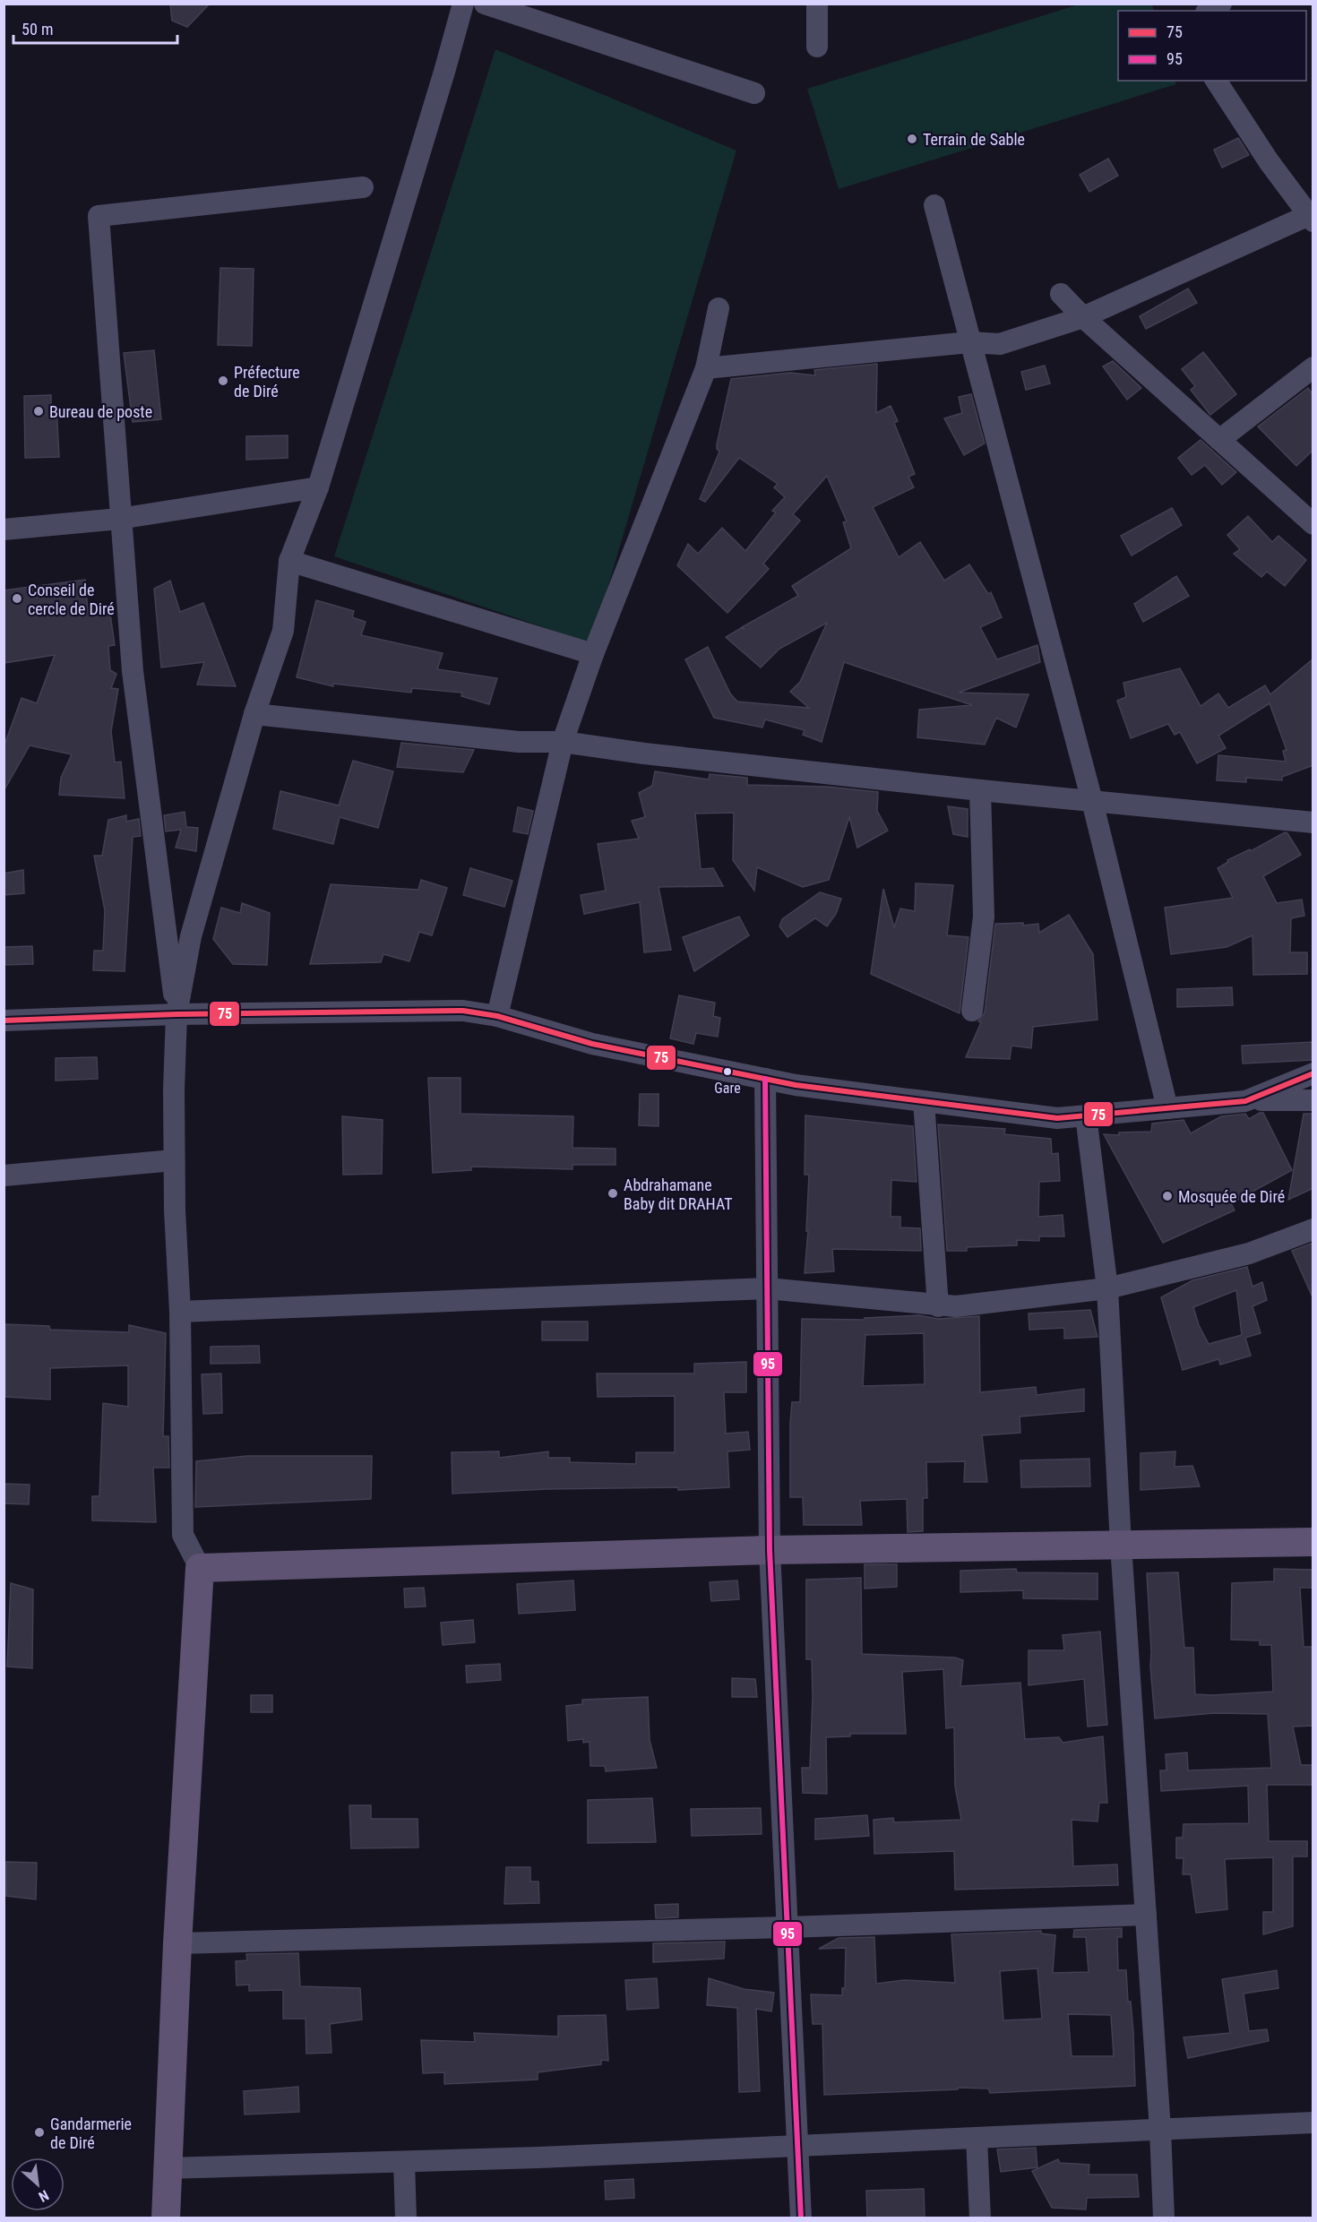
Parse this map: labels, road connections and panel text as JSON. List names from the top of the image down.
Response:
{
  "places": [
    "Terrain de Sable",
    "Préfecture de Diré",
    "Bureau de poste",
    "Conseil de cercle de Diré",
    "Gare",
    "Abdrahamane Baby dit DRAHAT",
    "Mosquée de Diré",
    "Gandarmerie de Diré"
  ],
  "lines": ["transit line 75", "transit line 95"],
  "legend": ["75", "95"],
  "scale_bar": "50 m",
  "north": "bottom right"
}
